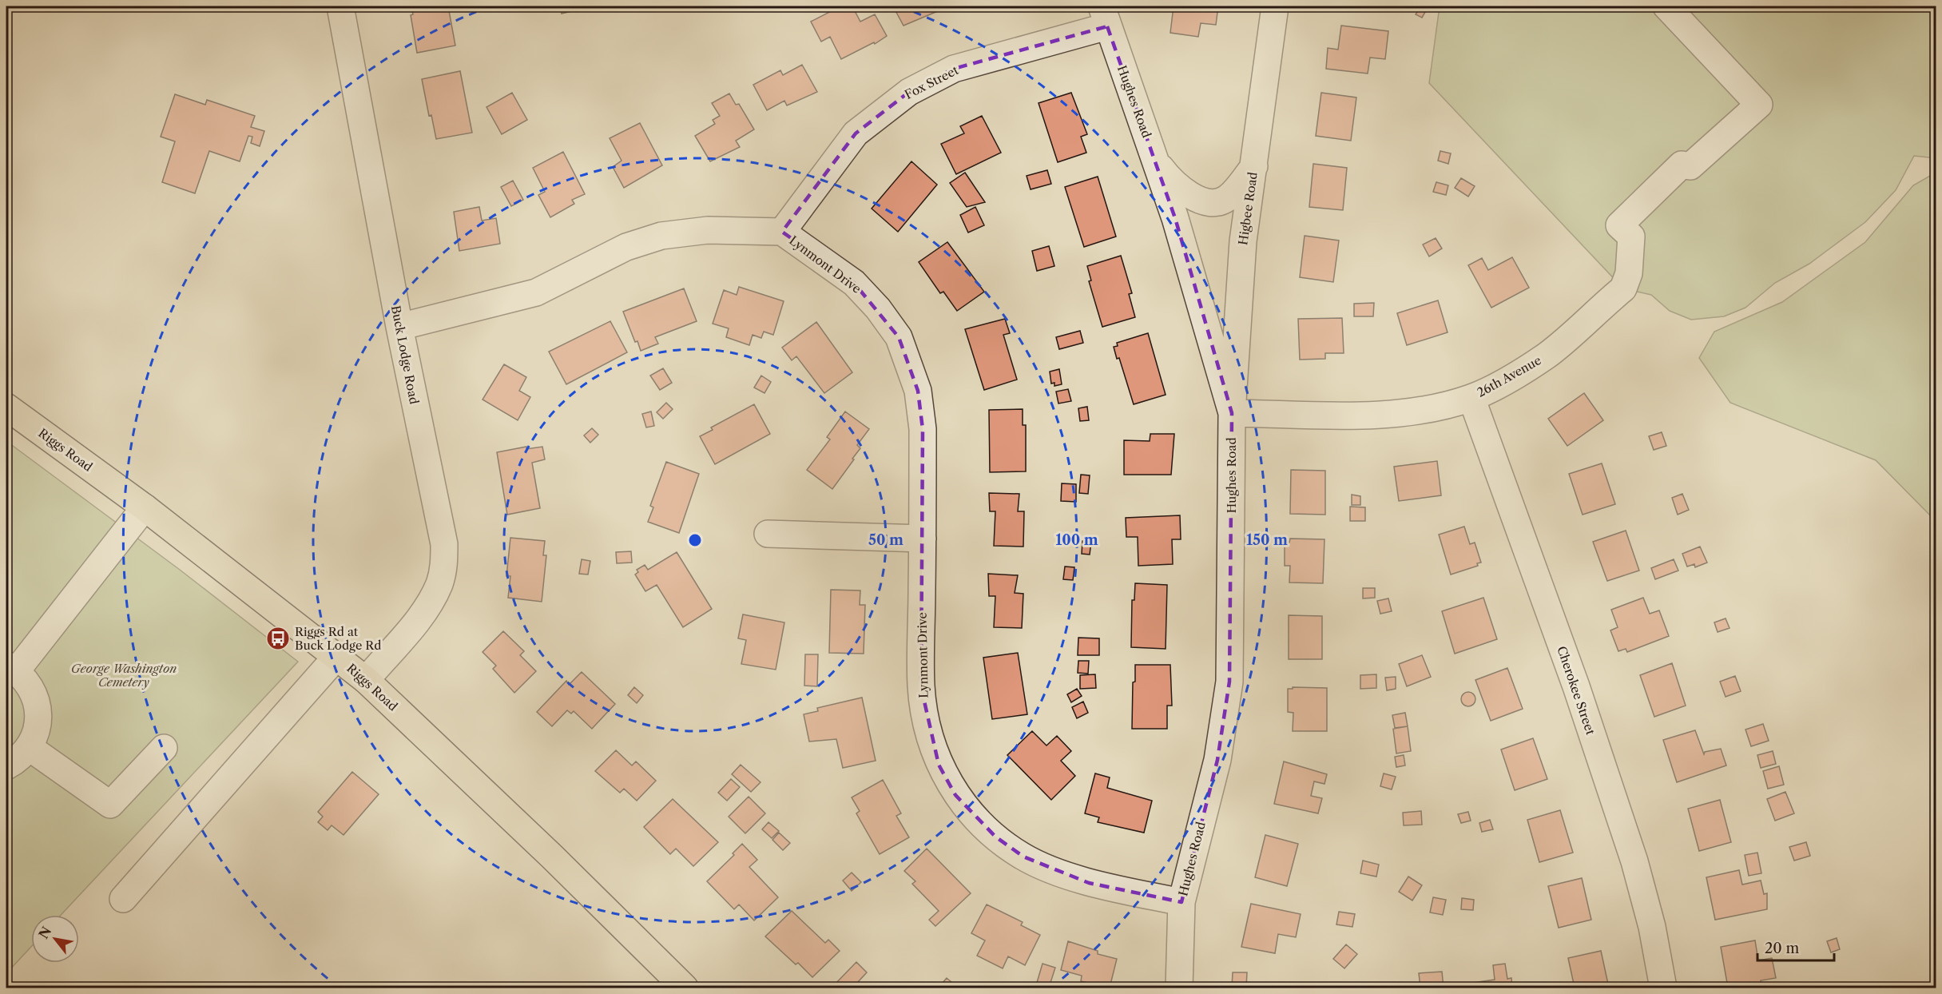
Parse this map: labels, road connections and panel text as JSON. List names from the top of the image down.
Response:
{
  "streets": {
    "main road": ["Riggs Road"],
    "street": [
      "Fox Street",
      "Hughes Road",
      "Higbee Road",
      "Lynmont Drive",
      "Buck Lodge Road",
      "26th Avenue",
      "Cherokee Street"
    ]
  },
  "crossings": [
    ["Fox Street", "Hughes Road"],
    ["Fox Street", "Lynmont Drive"],
    ["Hughes Road", "Higbee Road"],
    ["Hughes Road", "Lynmont Drive"],
    ["Hughes Road", "26th Avenue"],
    ["Higbee Road", "26th Avenue"],
    ["Lynmont Drive", "Buck Lodge Road"],
    ["Buck Lodge Road", "Riggs Road"],
    ["26th Avenue", "Cherokee Street"]
  ],
  "parks": ["George Washington Cemetery"],
  "places": {
    "bus stop": ["Riggs Rd at Buck Lodge Rd"]
  },
  "scale_bar": "20 m",
  "north": "top left",
  "rings": ["50 m", "100 m", "150 m"]
}
